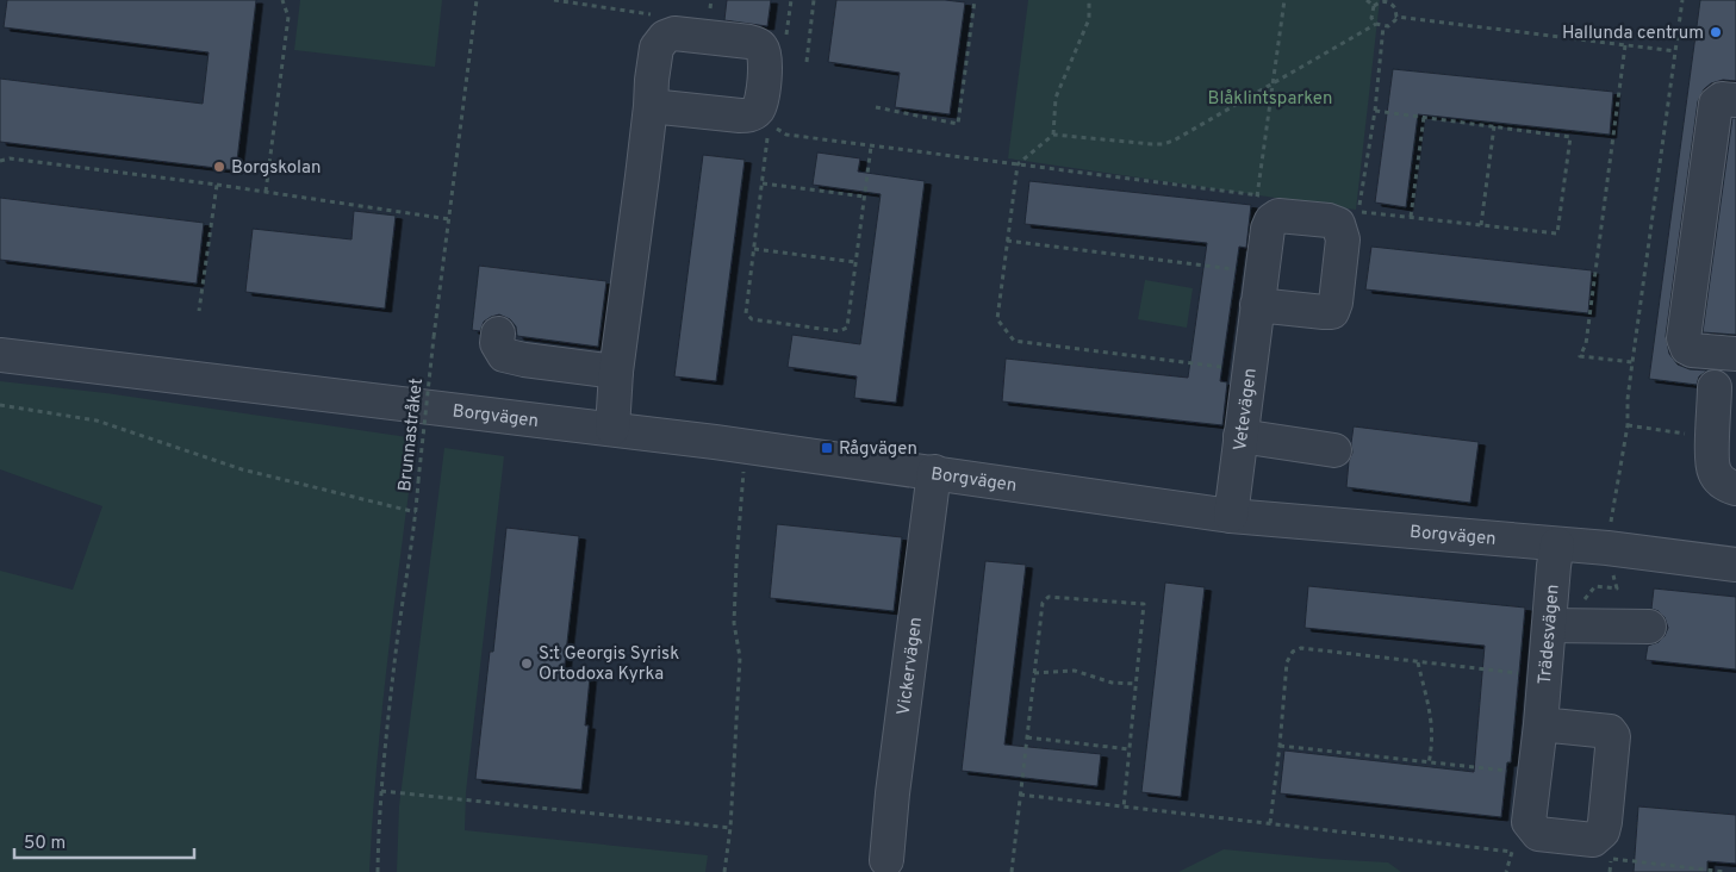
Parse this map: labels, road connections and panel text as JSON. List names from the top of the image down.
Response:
{
  "streets": {
    "street": [
      "Vetevägen",
      "Borgvägen",
      "Trädesvägen",
      "Vickervägen"
    ],
    "path": ["Brunnastråket"]
  },
  "crossings": [
    ["Vetevägen", "Borgvägen"],
    ["Borgvägen", "Trädesvägen"],
    ["Borgvägen", "Vickervägen"]
  ],
  "parks": ["Blåklintsparken"],
  "places": {
    "other": ["Hallunda centrum", "Borgskolan", "S:t Georgis Syrisk Ortodoxa Kyrka"],
    "transit": ["Rågvägen"]
  },
  "scale_bar": "50 m"
}
